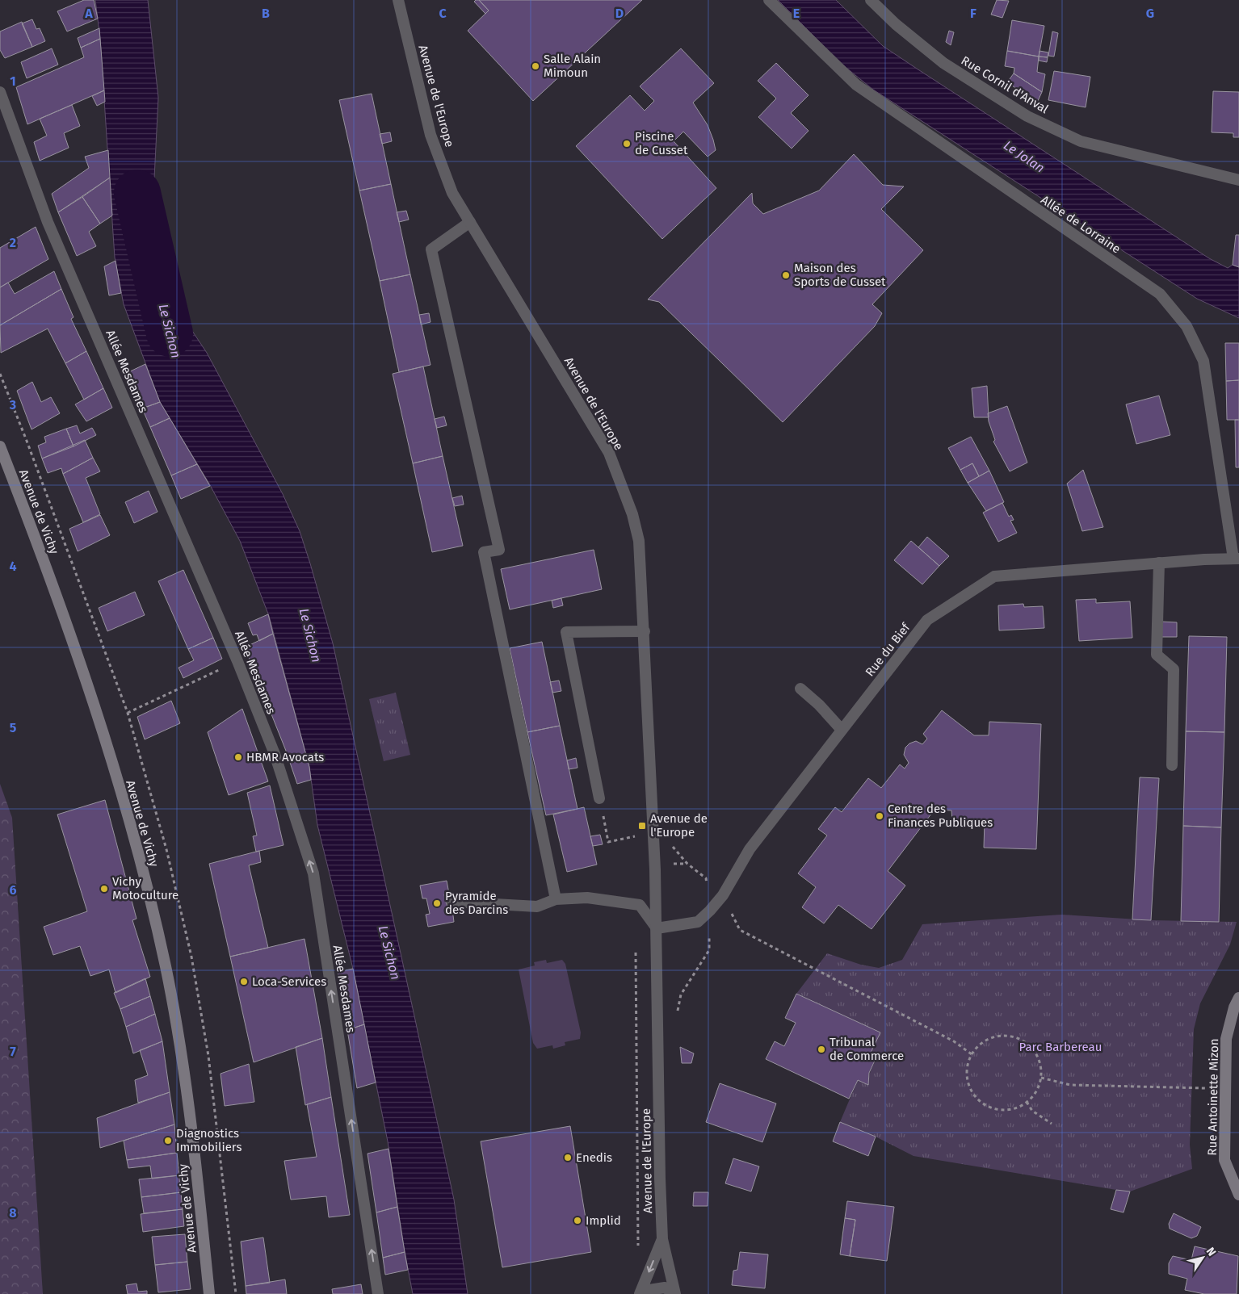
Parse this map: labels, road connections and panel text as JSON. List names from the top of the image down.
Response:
{
  "streets": {
    "main road": ["Avenue de Vichy", "Rue Antoinette Mizon"],
    "street": [
      "Rue Cornil d'Anval",
      "Avenue de l'Europe",
      "Allée de Lorraine",
      "Allée Mesdames",
      "Rue du Bief"
    ]
  },
  "crossings": [
    ["Avenue de l'Europe", "Rue du Bief"],
    ["Allée de Lorraine", "Rue du Bief"]
  ],
  "one_way": ["Allée Mesdames"],
  "water": ["Le Jolan", "Le Sichon"],
  "parks": ["Parc Barbereau"],
  "places": {
    "other": [
      "Salle Alain Mimoun",
      "Piscine de Cusset",
      "Maison des Sports de Cusset",
      "HBMR Avocats",
      "Centre des Finances Publiques",
      "Vichy Motoculture",
      "Pyramide des Darcins",
      "Loca-Services",
      "Tribunal de Commerce",
      "Diagnostics Immobiliers",
      "Enedis",
      "Implid"
    ],
    "transit": ["Avenue de l'Europe"]
  },
  "north": "top right",
  "grid": {
    "columns": [
      "A",
      "B",
      "C",
      "D",
      "E",
      "F",
      "G"
    ],
    "rows": [
      "1",
      "2",
      "3",
      "4",
      "5",
      "6",
      "7",
      "8"
    ]
  }
}
